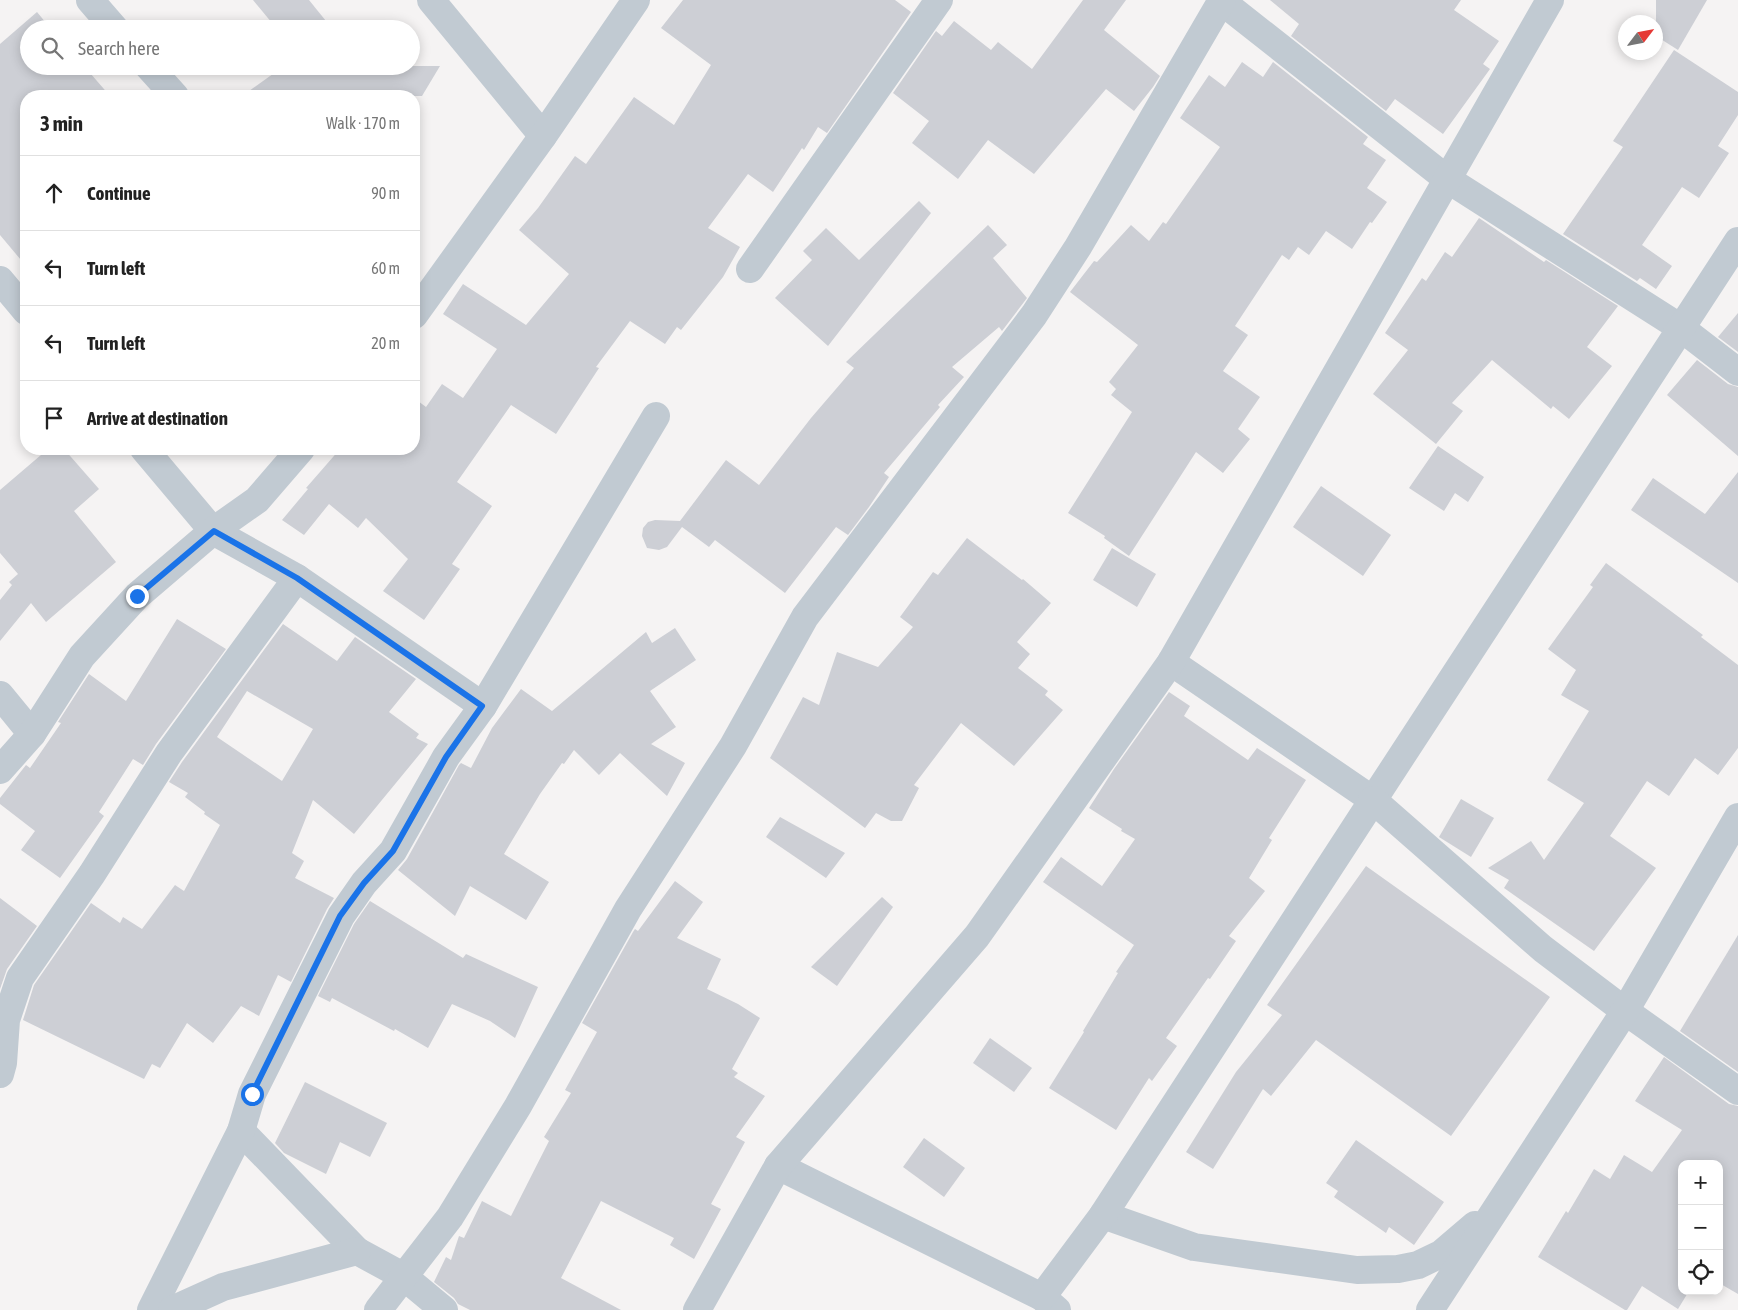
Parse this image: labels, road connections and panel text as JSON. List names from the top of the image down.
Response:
{
  "north": "top right",
  "page": {
    "search": "Search here",
    "heading": ["3 min", "Walk · 170 m"],
    "list": [
      ["Continue", "90 m"],
      ["Turn left", "60 m"],
      ["Turn left", "20 m"],
      "Arrive at destination"
    ],
    "map_buttons": ["+", "−"]
  }
}
